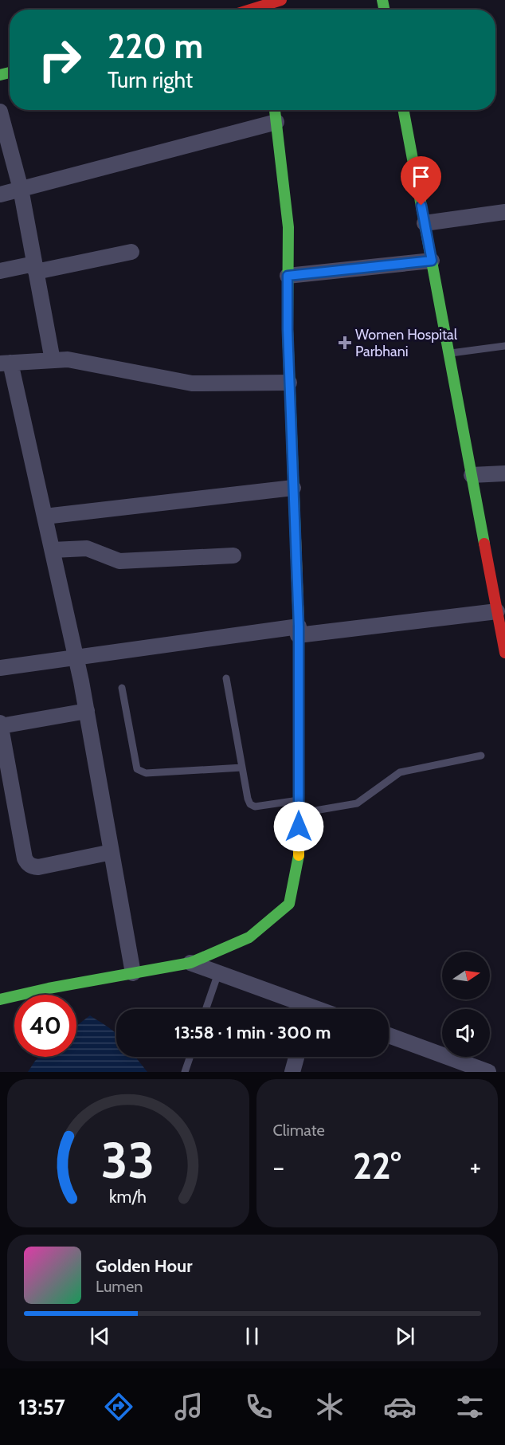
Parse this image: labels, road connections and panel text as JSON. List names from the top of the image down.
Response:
{
  "places": {
    "health": ["Women Hospital Parbhani"]
  },
  "north": "right",
  "page": {
    "turn": ["220 m", "Turn right"],
    "limit": "40",
    "trip": "13:58 · 1 min · 300 m",
    "tile": "Climate",
    "heat": ["−", "22°", "+"],
    "song": ["Golden Hour", "Lumen"],
    "tabs": "13:57",
    "gauge": ["33", "km/h"]
  }
}
